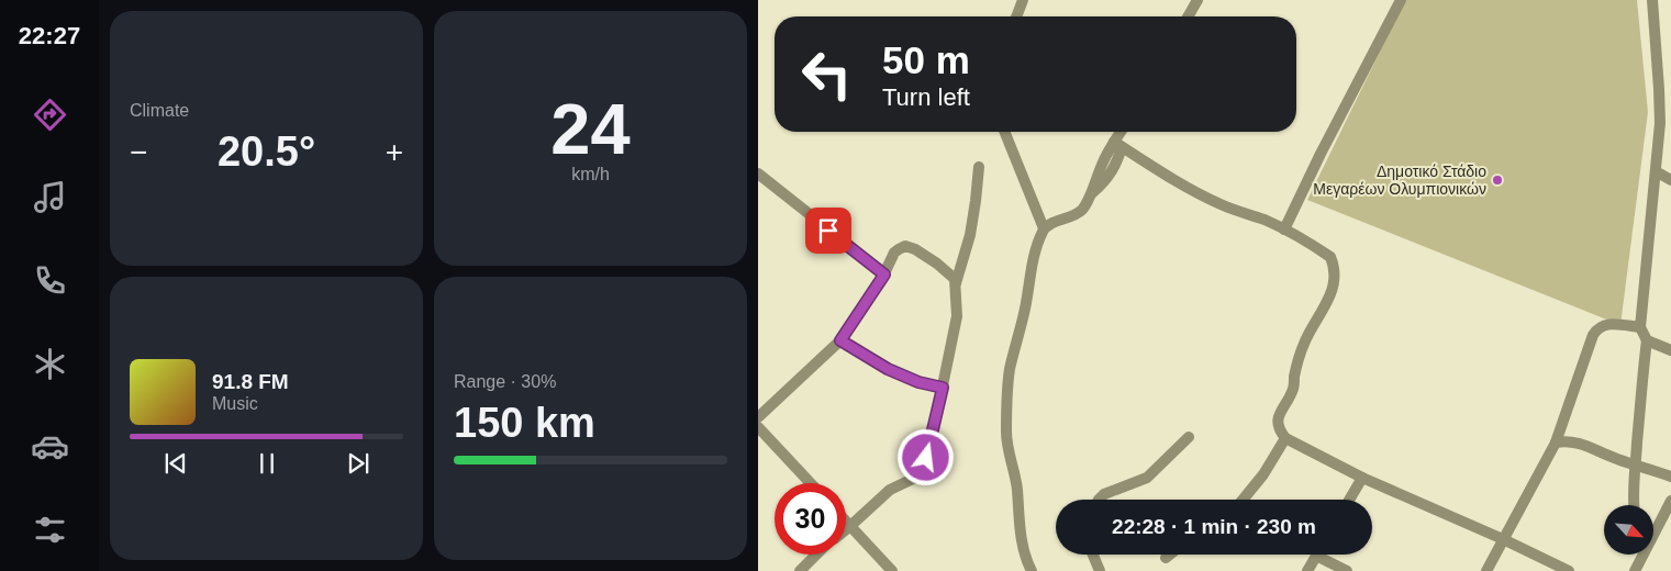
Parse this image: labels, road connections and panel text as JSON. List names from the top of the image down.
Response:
{
  "places": ["Δημοτικό Στάδιο Μεγαρέων Ολυμπιονικών"],
  "north": "bottom right",
  "page": {
    "tabs": "22:27",
    "tile": [
      "Climate",
      ["24", "km/h"],
      ["Range · 30%", "150 km"]
    ],
    "turn": ["50 m", "Turn left"],
    "heat": ["−", "20.5°", "+"],
    "song": ["91.8 FM", "Music"],
    "limit": "30",
    "trip": "22:28 · 1 min · 230 m"
  }
}
